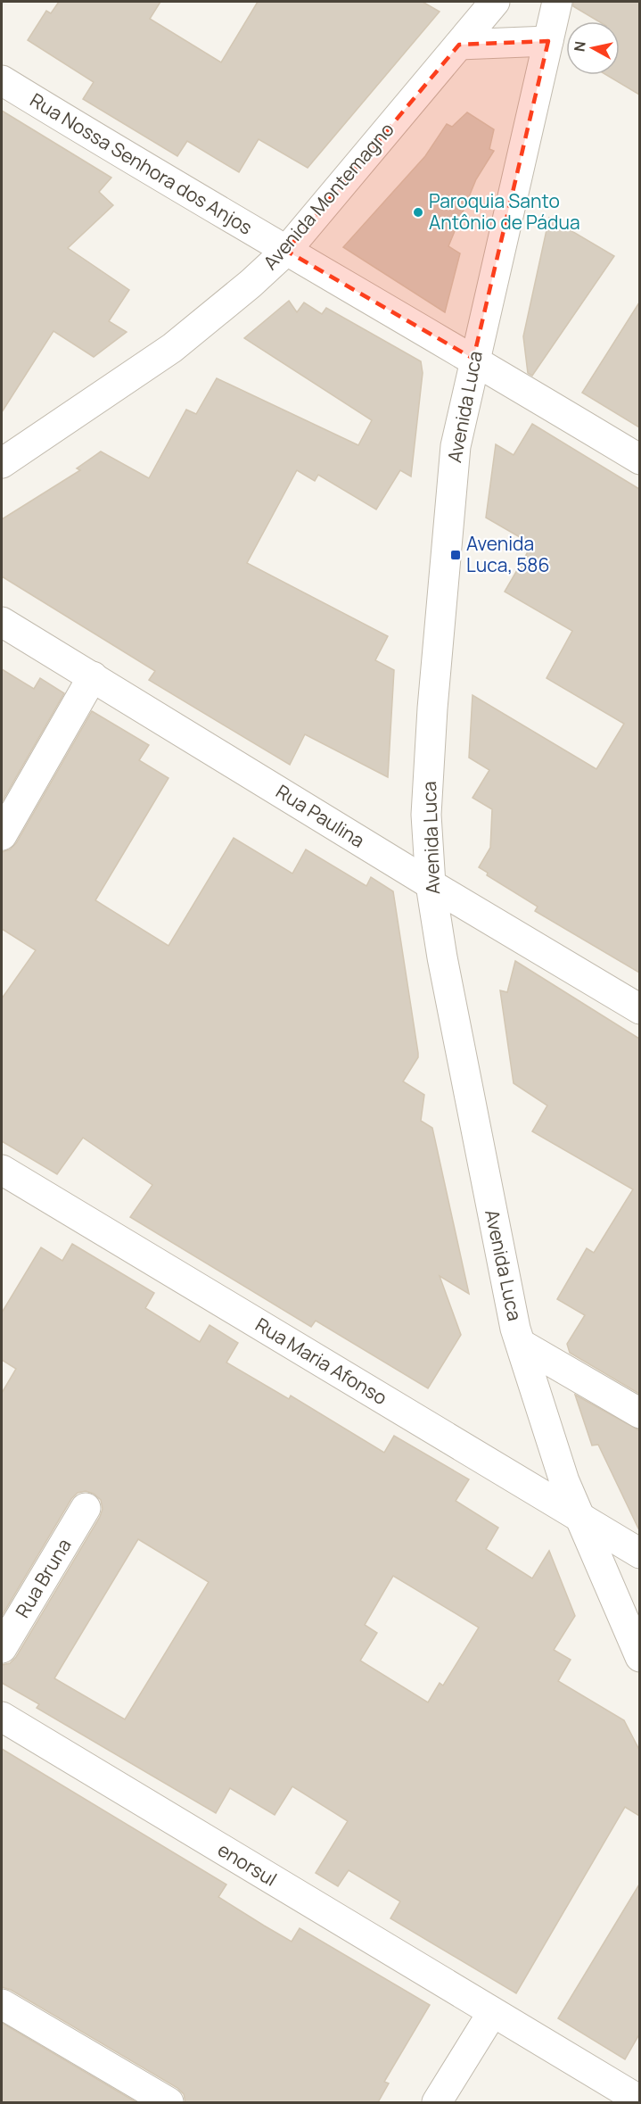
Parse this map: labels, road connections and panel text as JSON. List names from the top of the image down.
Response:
{
  "streets": {
    "street": [
      "Rua Nossa Senhora dos Anjos",
      "Avenida Montemagno",
      "Avenida Luca",
      "Rua Paulina",
      "Rua Maria Afonso",
      "Rua Bruna",
      "enorsul"
    ]
  },
  "crossings": [
    ["Rua Nossa Senhora dos Anjos", "Avenida Montemagno"],
    ["Rua Nossa Senhora dos Anjos", "Avenida Luca"],
    ["Avenida Luca", "Rua Paulina"],
    ["Avenida Luca", "Rua Maria Afonso"]
  ],
  "places": {
    "other": ["Paroquia Santo Antônio de Pádua"],
    "transit": ["Avenida Luca, 586"]
  },
  "north": "left"
}
